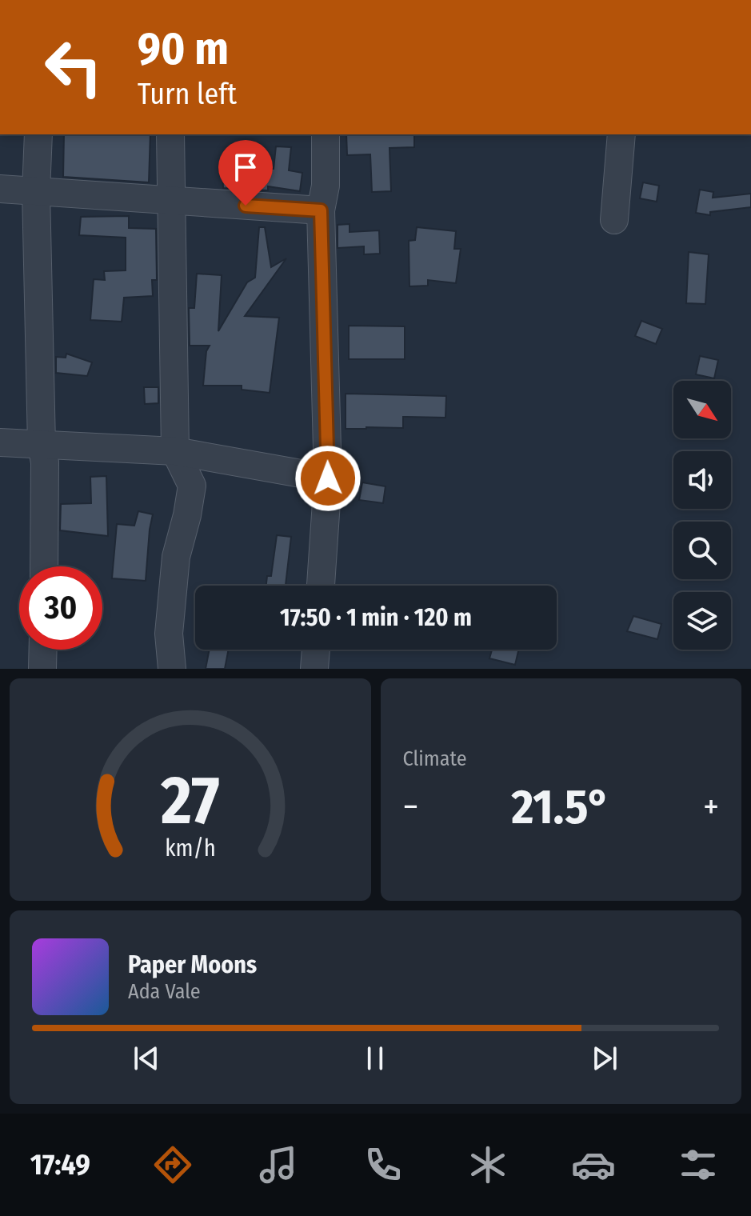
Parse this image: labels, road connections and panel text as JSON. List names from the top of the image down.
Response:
{
  "north": "bottom right",
  "page": {
    "turn": ["90 m", "Turn left"],
    "limit": "30",
    "trip": "17:50 · 1 min · 120 m",
    "tile": "Climate",
    "heat": ["−", "21.5°", "+"],
    "song": ["Paper Moons", "Ada Vale"],
    "tabs": "17:49",
    "gauge": ["27", "km/h"]
  }
}
